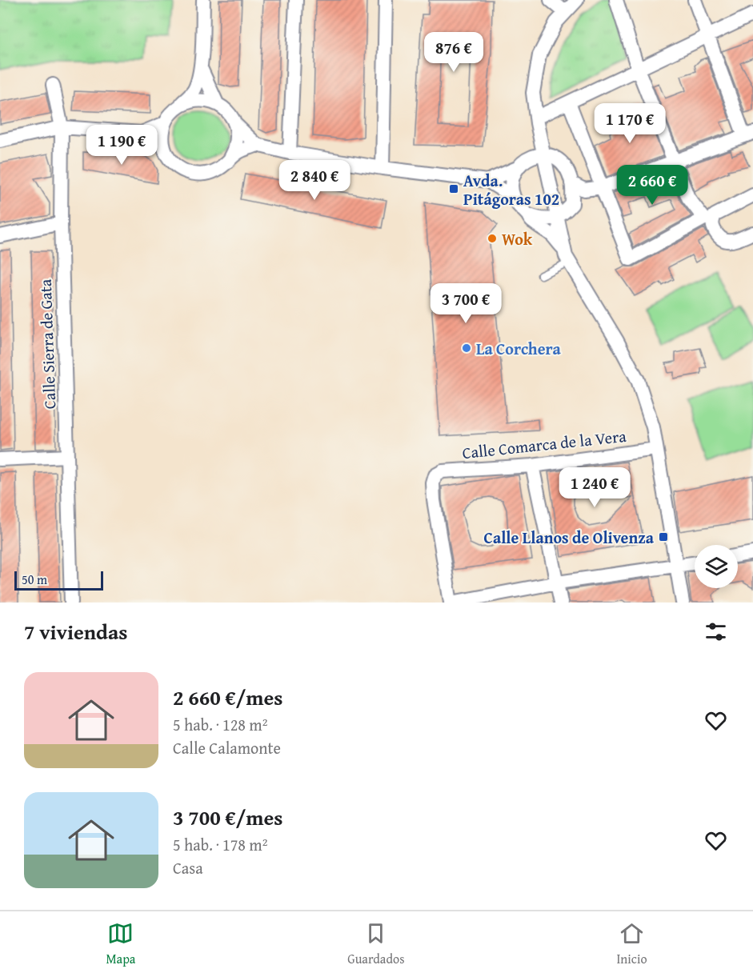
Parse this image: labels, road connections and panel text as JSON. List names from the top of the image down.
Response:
{
  "streets": {
    "street": ["Calle Sierra de Gata", "Calle Comarca de la Vera"]
  },
  "places": {
    "transit": ["Avda. Pitágoras 102", "Calle Llanos de Olivenza"],
    "other": ["Wok", "La Corchera"]
  },
  "scale_bar": "50 m",
  "page": {
    "price": [
      "876 €",
      "1 170 €",
      "1 190 €",
      "2 840 €",
      "2 660 €",
      "3 700 €",
      "1 240 €"
    ],
    "scale": "50 m",
    "heading": "7 viviendas",
    "list": [
      {
        "name": "2 660 €/mes",
        "note": "5 hab. · 128 m² · Calle Calamonte"
      },
      {
        "name": "3 700 €/mes",
        "note": "5 hab. · 178 m² · Casa"
      }
    ],
    "tabs": ["Mapa", "Guardados", "Inicio"]
  }
}
